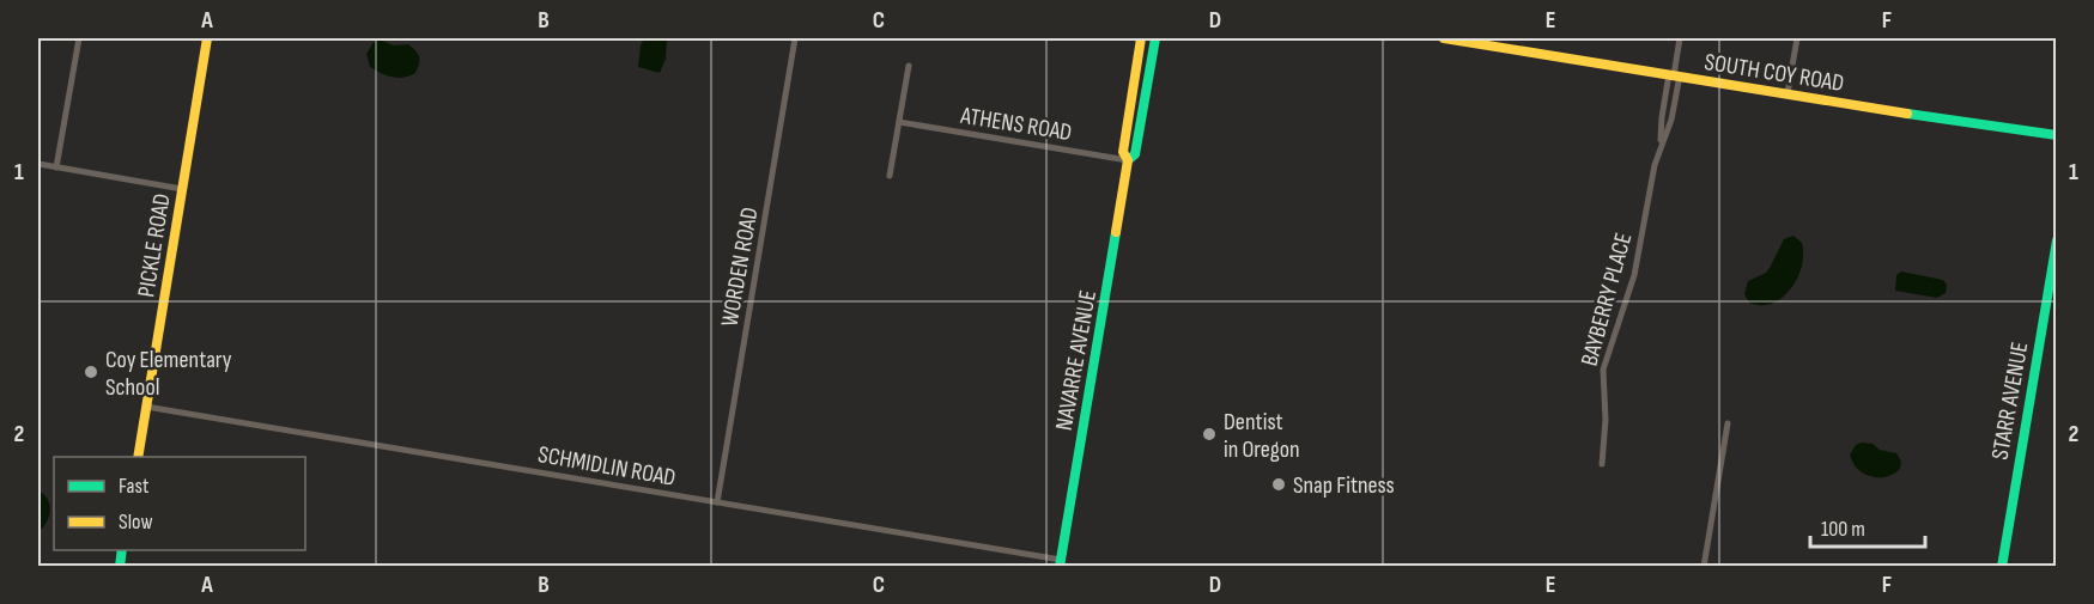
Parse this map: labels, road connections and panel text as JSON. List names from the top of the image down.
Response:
{
  "streets": {
    "main road": [
      "SOUTH COY ROAD",
      "PICKLE ROAD",
      "NAVARRE AVENUE",
      "STARR AVENUE"
    ],
    "street": [
      "ATHENS ROAD",
      "WORDEN ROAD",
      "BAYBERRY PLACE",
      "SCHMIDLIN ROAD"
    ]
  },
  "crossings": [
    ["SOUTH COY ROAD", "BAYBERRY PLACE"],
    ["ATHENS ROAD", "NAVARRE AVENUE"],
    ["PICKLE ROAD", "SCHMIDLIN ROAD"],
    ["WORDEN ROAD", "SCHMIDLIN ROAD"],
    ["NAVARRE AVENUE", "SCHMIDLIN ROAD"]
  ],
  "places": ["Coy Elementary School", "Dentist in Oregon", "Snap Fitness"],
  "legend": ["Fast", "Slow"],
  "scale_bar": "100 m",
  "grid": {
    "columns": [
      "A",
      "B",
      "C",
      "D",
      "E",
      "F"
    ],
    "rows": ["1", "2"]
  }
}
